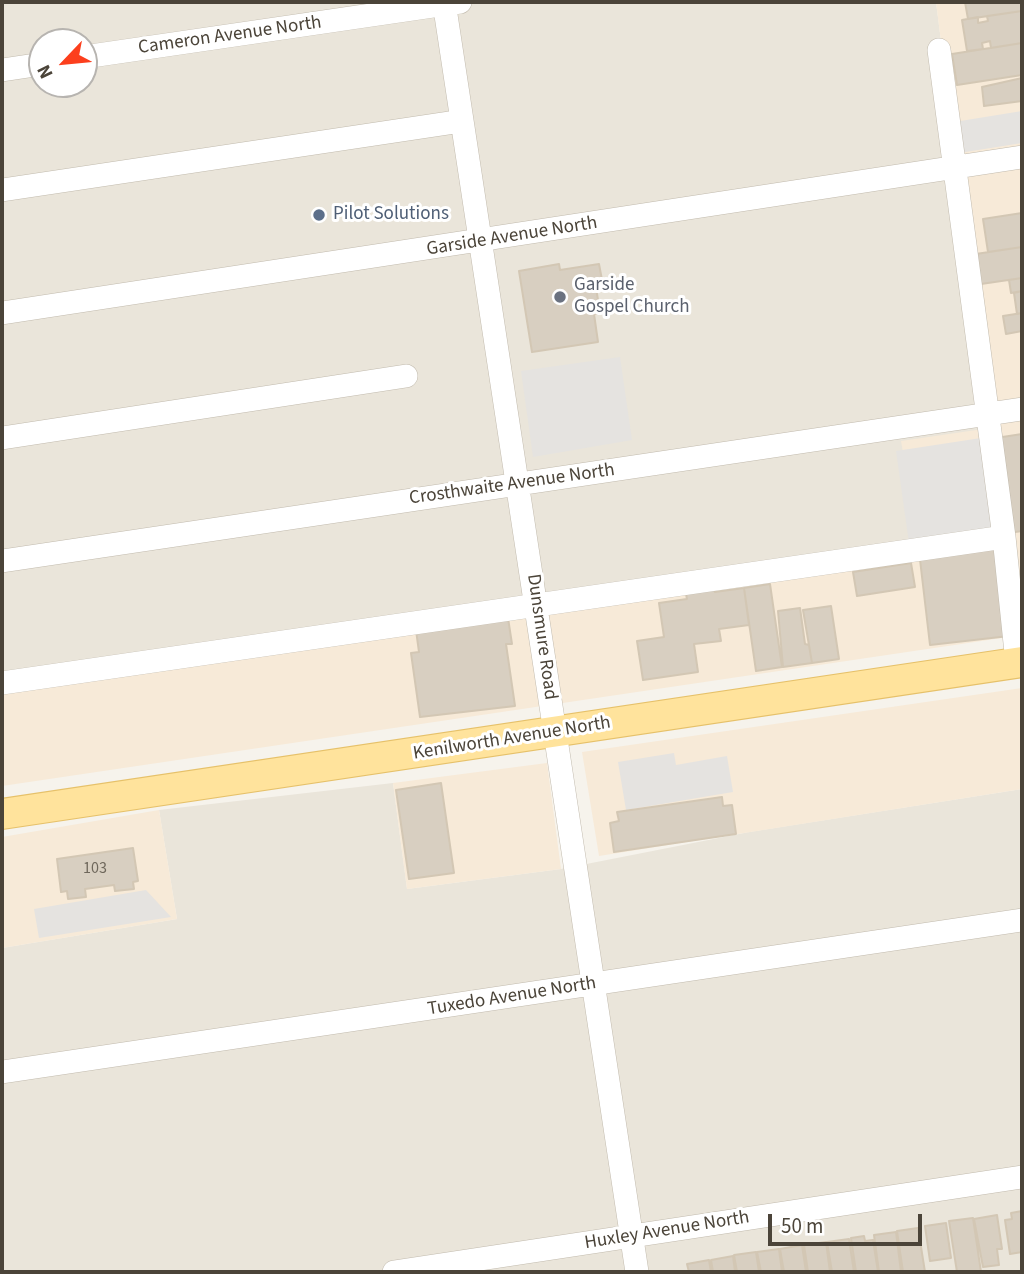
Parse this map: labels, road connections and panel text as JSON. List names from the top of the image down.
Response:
{
  "streets": {
    "main road": ["Kenilworth Avenue North"],
    "street": [
      "Cameron Avenue North",
      "Garside Avenue North",
      "Crosthwaite Avenue North",
      "Dunsmure Road",
      "Tuxedo Avenue North",
      "Huxley Avenue North"
    ]
  },
  "crossings": [
    ["Cameron Avenue North", "Dunsmure Road"],
    ["Garside Avenue North", "Dunsmure Road"],
    ["Crosthwaite Avenue North", "Dunsmure Road"],
    ["Dunsmure Road", "Kenilworth Avenue North"],
    ["Dunsmure Road", "Tuxedo Avenue North"],
    ["Dunsmure Road", "Huxley Avenue North"]
  ],
  "places": ["Pilot Solutions", "Garside Gospel Church"],
  "house_numbers": ["103"],
  "scale_bar": "50 m",
  "north": "bottom left"
}
